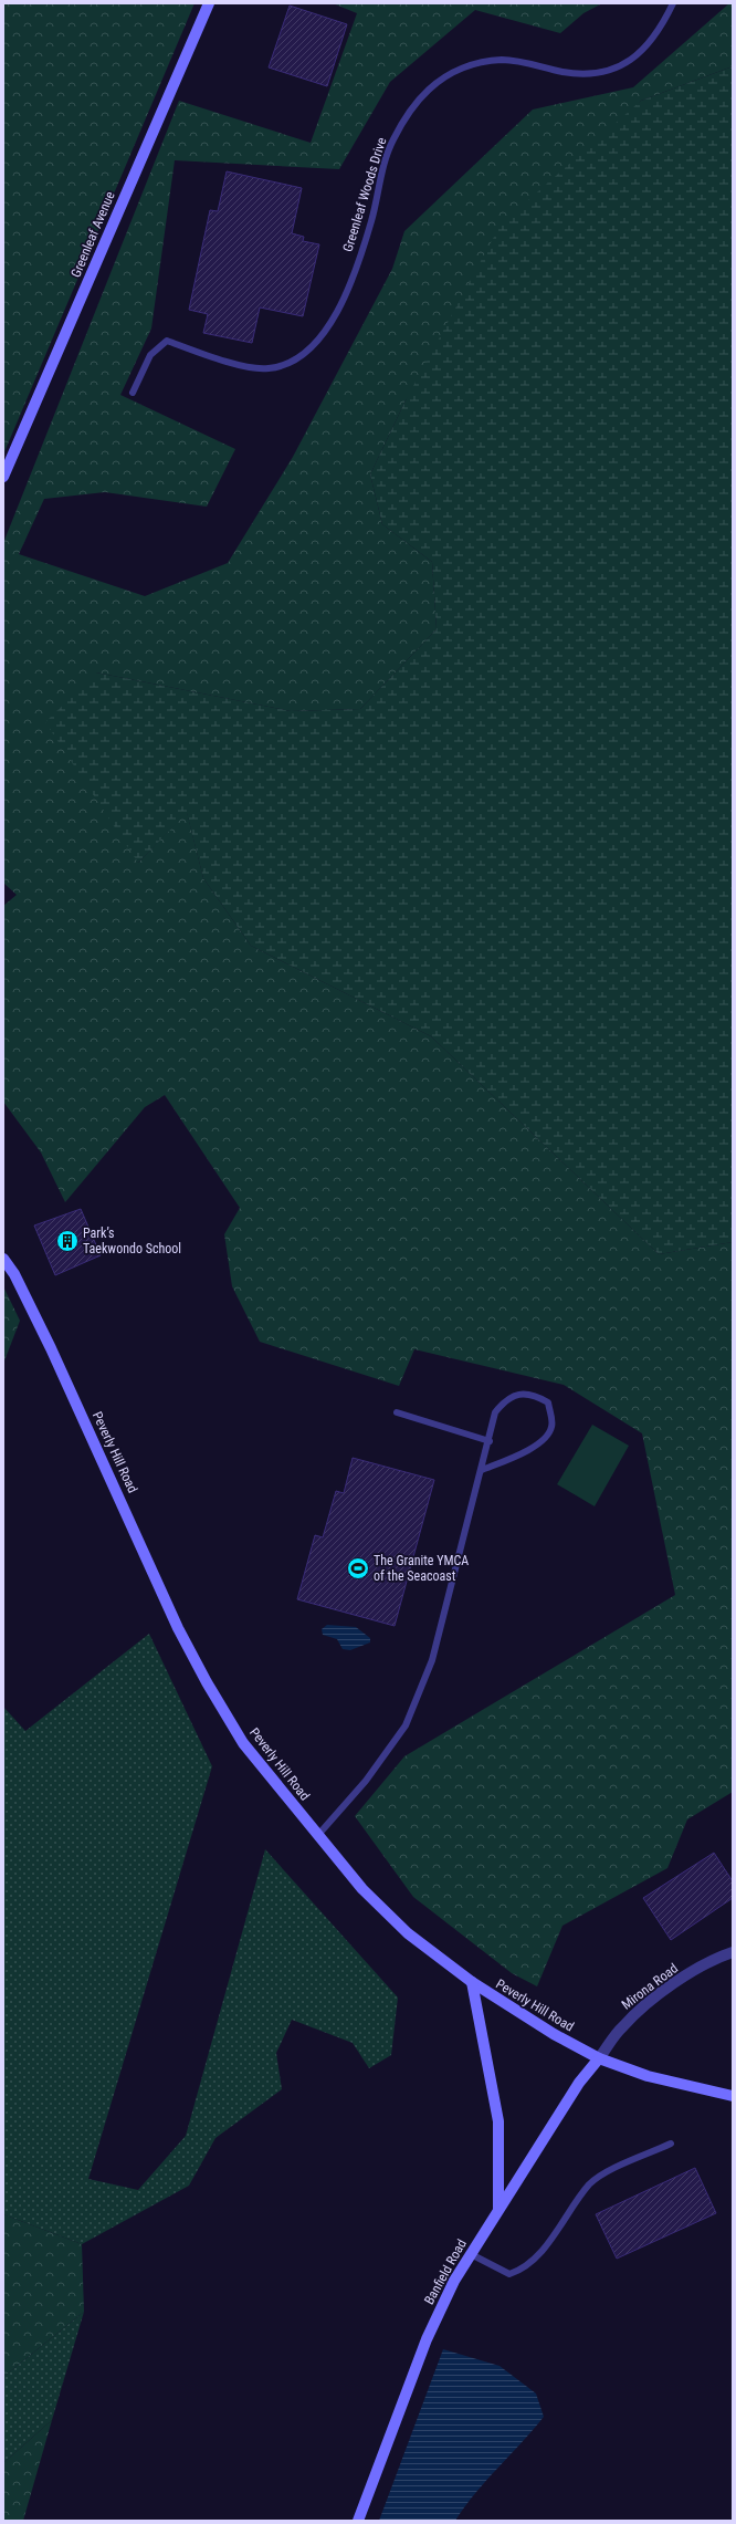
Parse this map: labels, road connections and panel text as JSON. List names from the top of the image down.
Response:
{
  "streets": {
    "street": [
      "Greenleaf Avenue",
      "Peverly Hill Road",
      "Mirona Road",
      "Banfield Road"
    ],
    "lane": ["Greenleaf Woods Drive"]
  },
  "crossings": [
    ["Peverly Hill Road", "Mirona Road"],
    ["Peverly Hill Road", "Banfield Road"],
    ["Mirona Road", "Banfield Road"]
  ],
  "places": {
    "building": ["Park’s Taekwondo School"],
    "sports": ["The Granite YMCA of the Seacoast"]
  }
}
